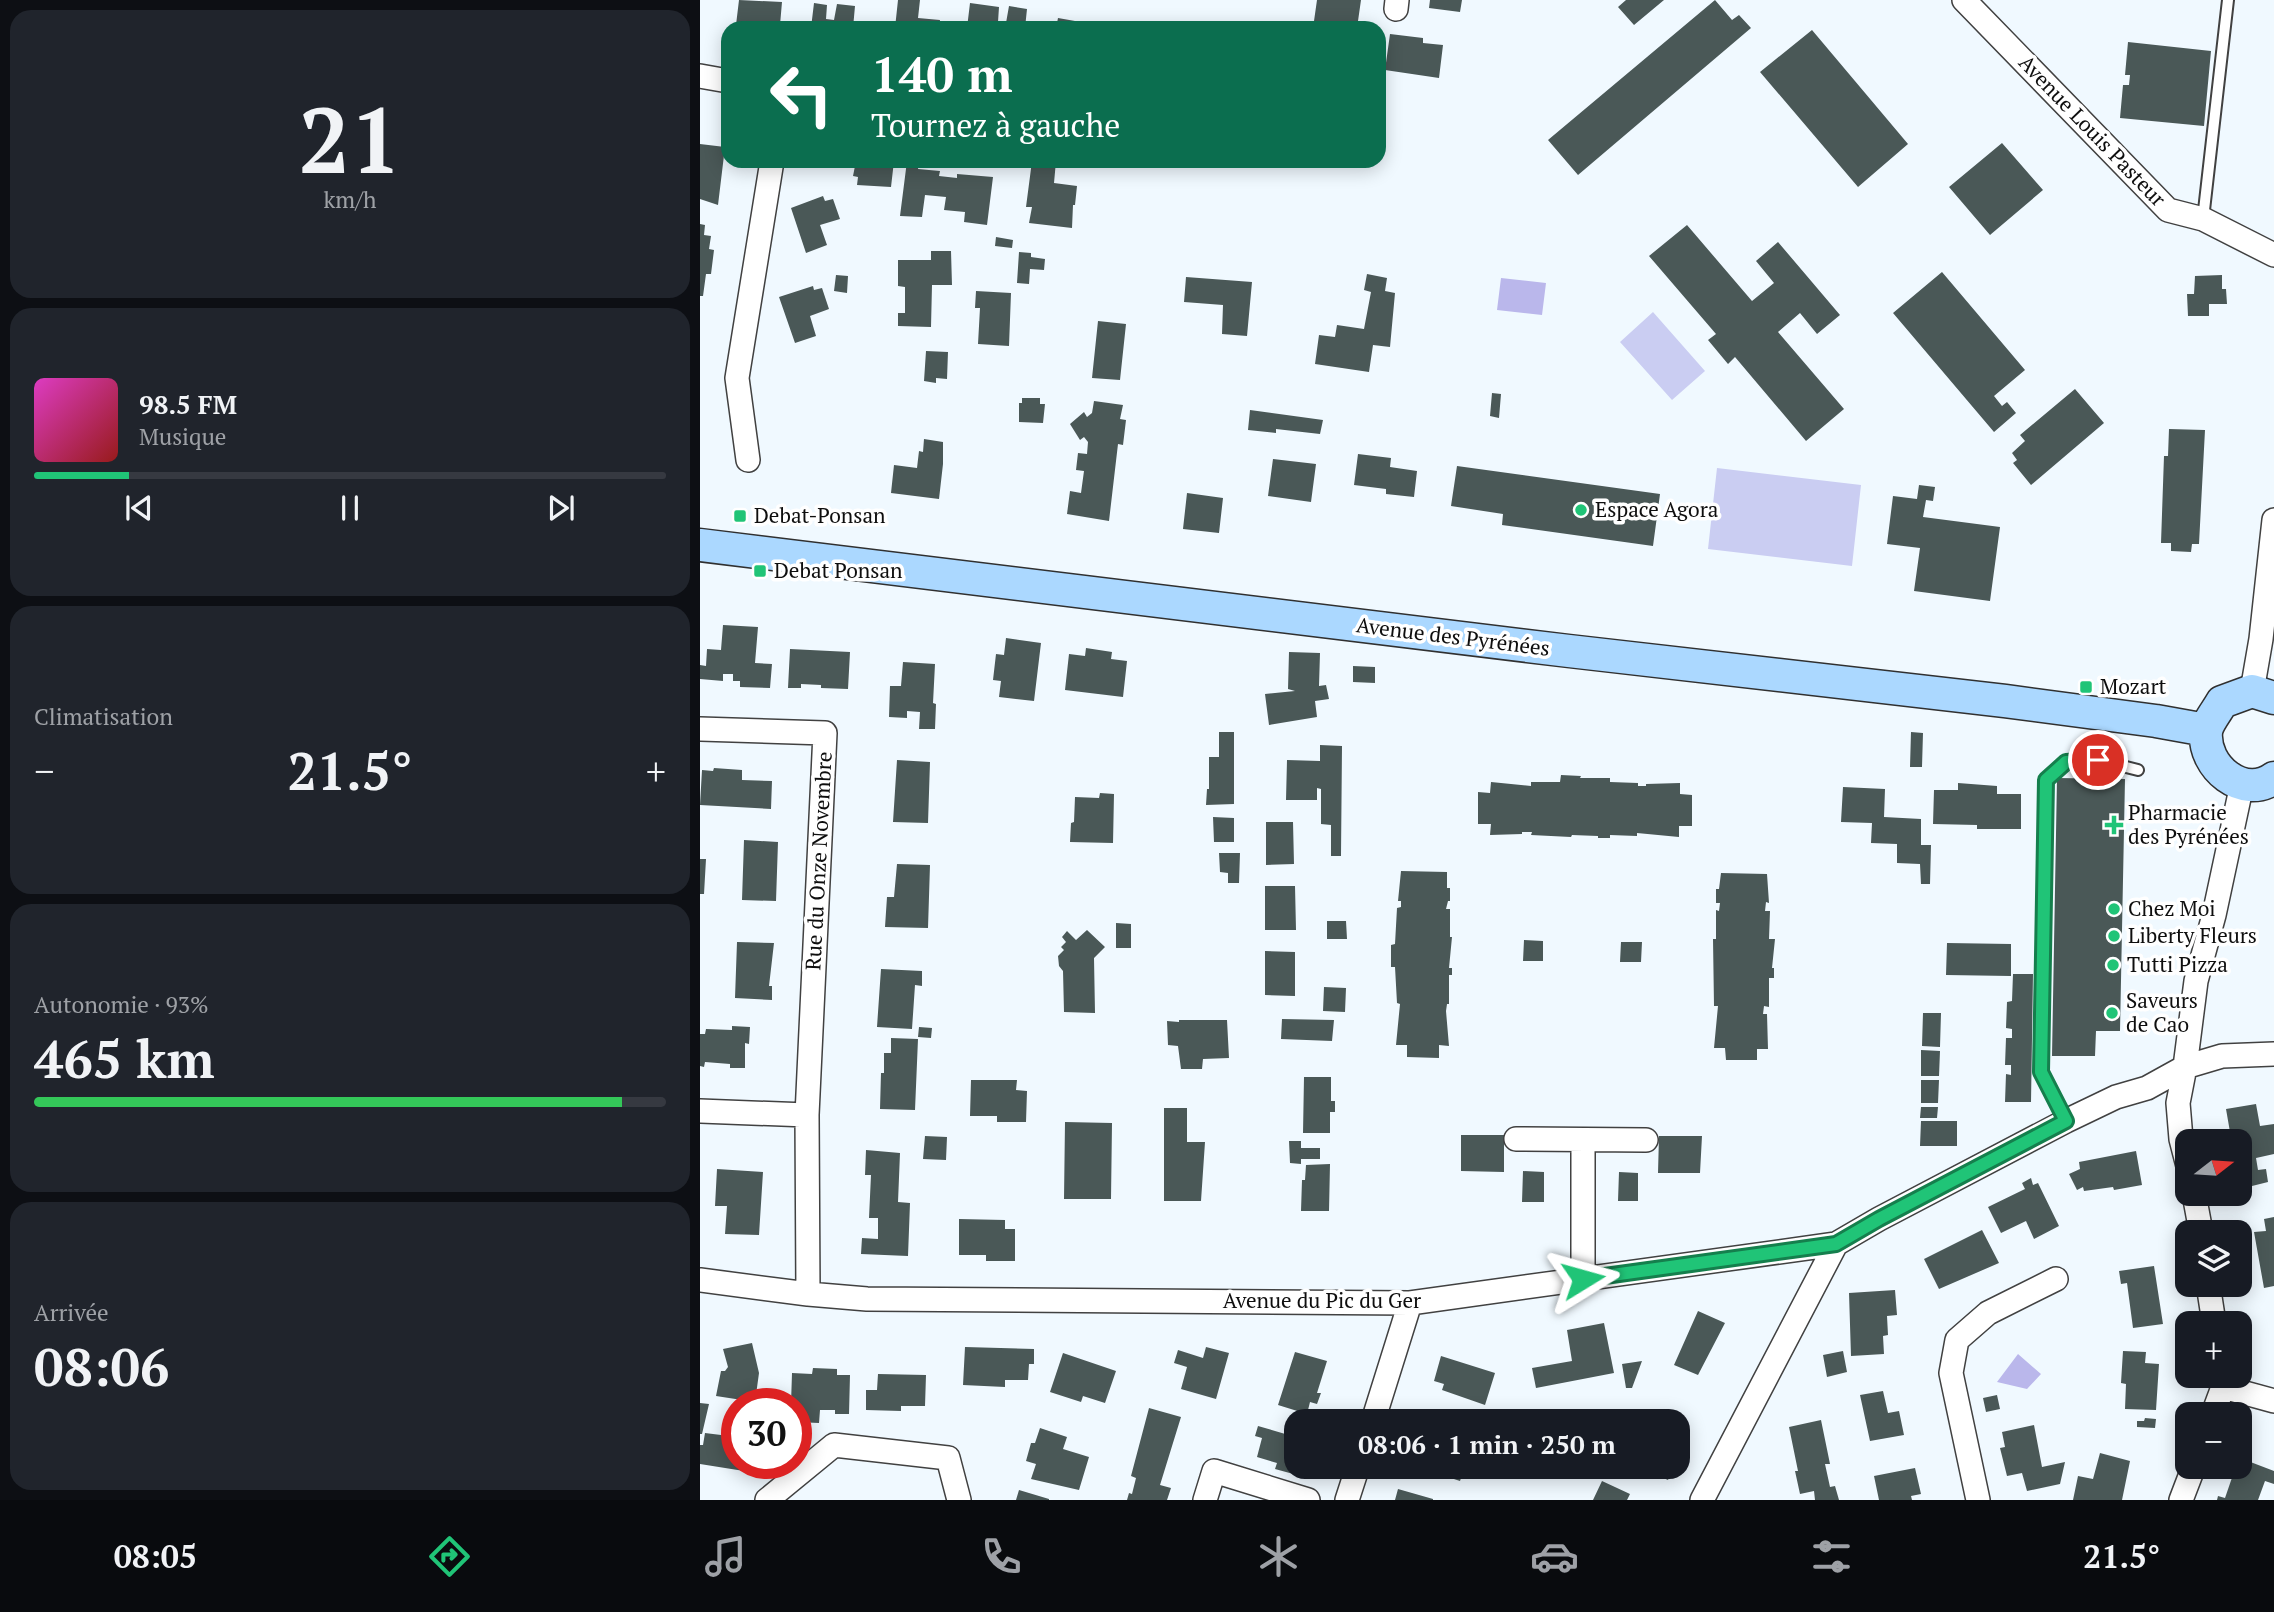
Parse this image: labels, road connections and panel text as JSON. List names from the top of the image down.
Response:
{
  "streets": {
    "main road": ["Avenue des Pyrénées"],
    "street": ["Avenue Louis Pasteur", "Rue du Onze Novembre", "Avenue du Pic du Ger"]
  },
  "crossings": [
    ["Rue du Onze Novembre", "Avenue du Pic du Ger"]
  ],
  "places": {
    "other": [
      "Espace Agora",
      "Chez Moi",
      "Liberty Fleurs",
      "Tutti Pizza",
      "Saveurs de Cao"
    ],
    "transit": ["Debat-Ponsan", "Debat Ponsan", "Mozart"],
    "health": ["Pharmacie des Pyrénées"]
  },
  "north": "right",
  "page": {
    "tile": [
      ["21", "km/h"],
      "Climatisation",
      ["Autonomie · 93%", "465 km"],
      ["Arrivée", "08:06"]
    ],
    "turn": ["140 m", "Tournez à gauche"],
    "song": ["98.5 FM", "Musique"],
    "heat": ["−", "21.5°", "+"],
    "map_buttons": ["+", "−"],
    "limit": "30",
    "trip": "08:06 · 1 min · 250 m",
    "tabs": ["08:05", "21.5°"]
  }
}
